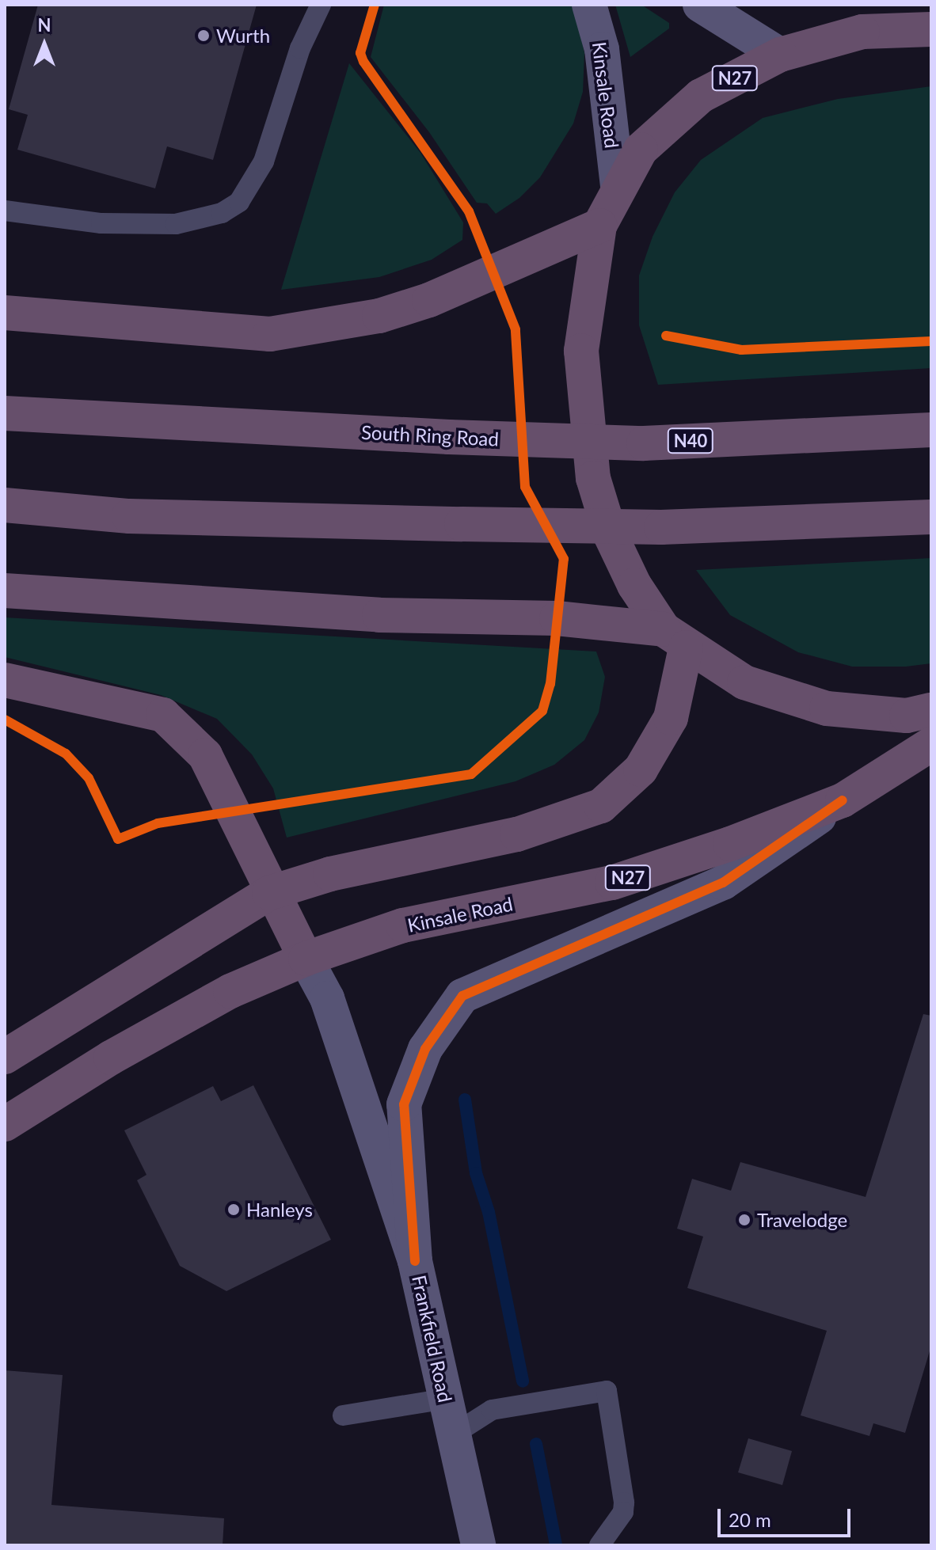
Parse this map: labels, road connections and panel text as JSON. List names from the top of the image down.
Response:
{
  "streets": {
    "highway": [
      "N27",
      "Kinsale Road",
      "South Ring Road",
      "N40"
    ],
    "street": ["Frankfield Road"]
  },
  "crossings": [
    ["N27", "Kinsale Road"],
    ["Kinsale Road", "Frankfield Road"]
  ],
  "places": ["Wurth", "Hanleys", "Travelodge"],
  "scale_bar": "20 m",
  "north": "top"
}
